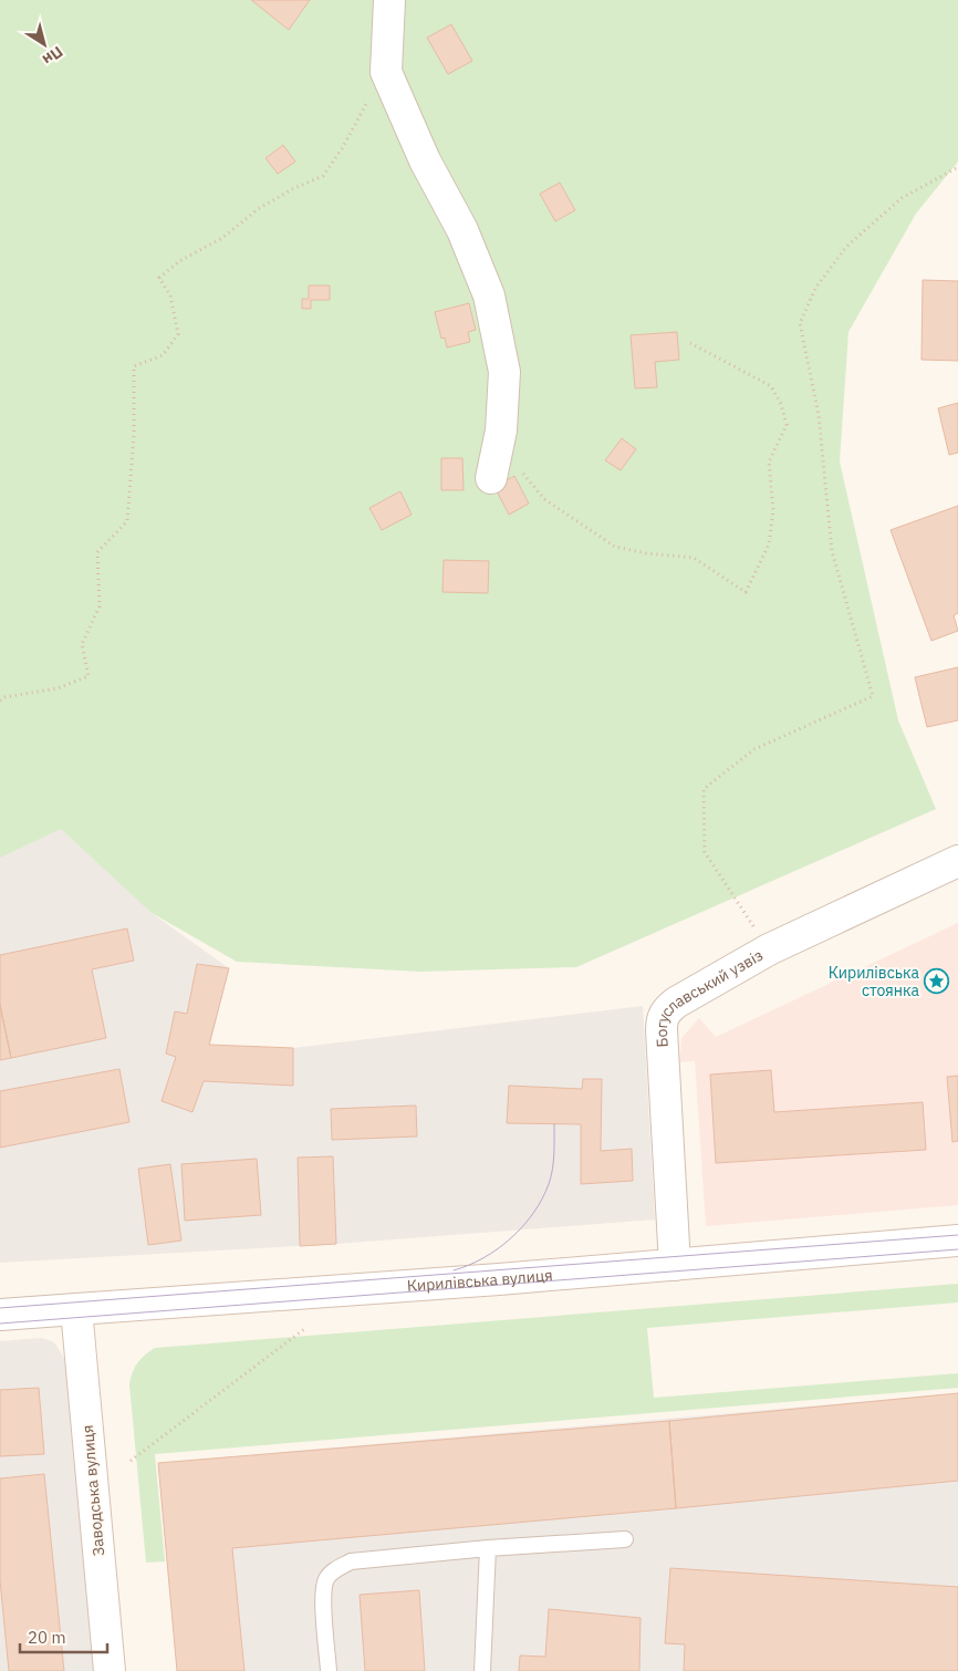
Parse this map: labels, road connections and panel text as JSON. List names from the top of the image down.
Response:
{
  "streets": {
    "main road": ["Богуславський узвіз", "Кирилівська вулиця", "Заводська вулиця"]
  },
  "crossings": [
    ["Богуславський узвіз", "Кирилівська вулиця"],
    ["Кирилівська вулиця", "Заводська вулиця"]
  ],
  "places": {
    "place": ["Кирилівська стоянка"]
  },
  "scale_bar": "20 m",
  "north": "bottom right"
}
